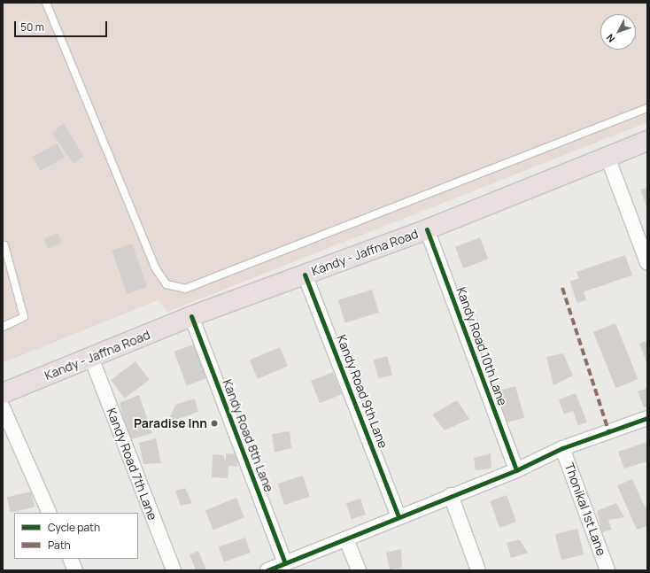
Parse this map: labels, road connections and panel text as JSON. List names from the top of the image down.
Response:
{
  "streets": {
    "highway": ["Kandy - Jaffna Road"],
    "street": [
      "Kandy Road 10th Lane",
      "Kandy Road 9th Lane",
      "Kandy Road 8th Lane",
      "Kandy Road 7th Lane",
      "Thonikal 1st Lane"
    ]
  },
  "crossings": [
    ["Kandy - Jaffna Road", "Kandy Road 10th Lane"],
    ["Kandy - Jaffna Road", "Kandy Road 9th Lane"],
    ["Kandy - Jaffna Road", "Kandy Road 8th Lane"],
    ["Kandy - Jaffna Road", "Kandy Road 7th Lane"]
  ],
  "places": ["Paradise Inn"],
  "legend": ["Cycle path", "Path"],
  "scale_bar": "50 m",
  "north": "bottom left"
}
